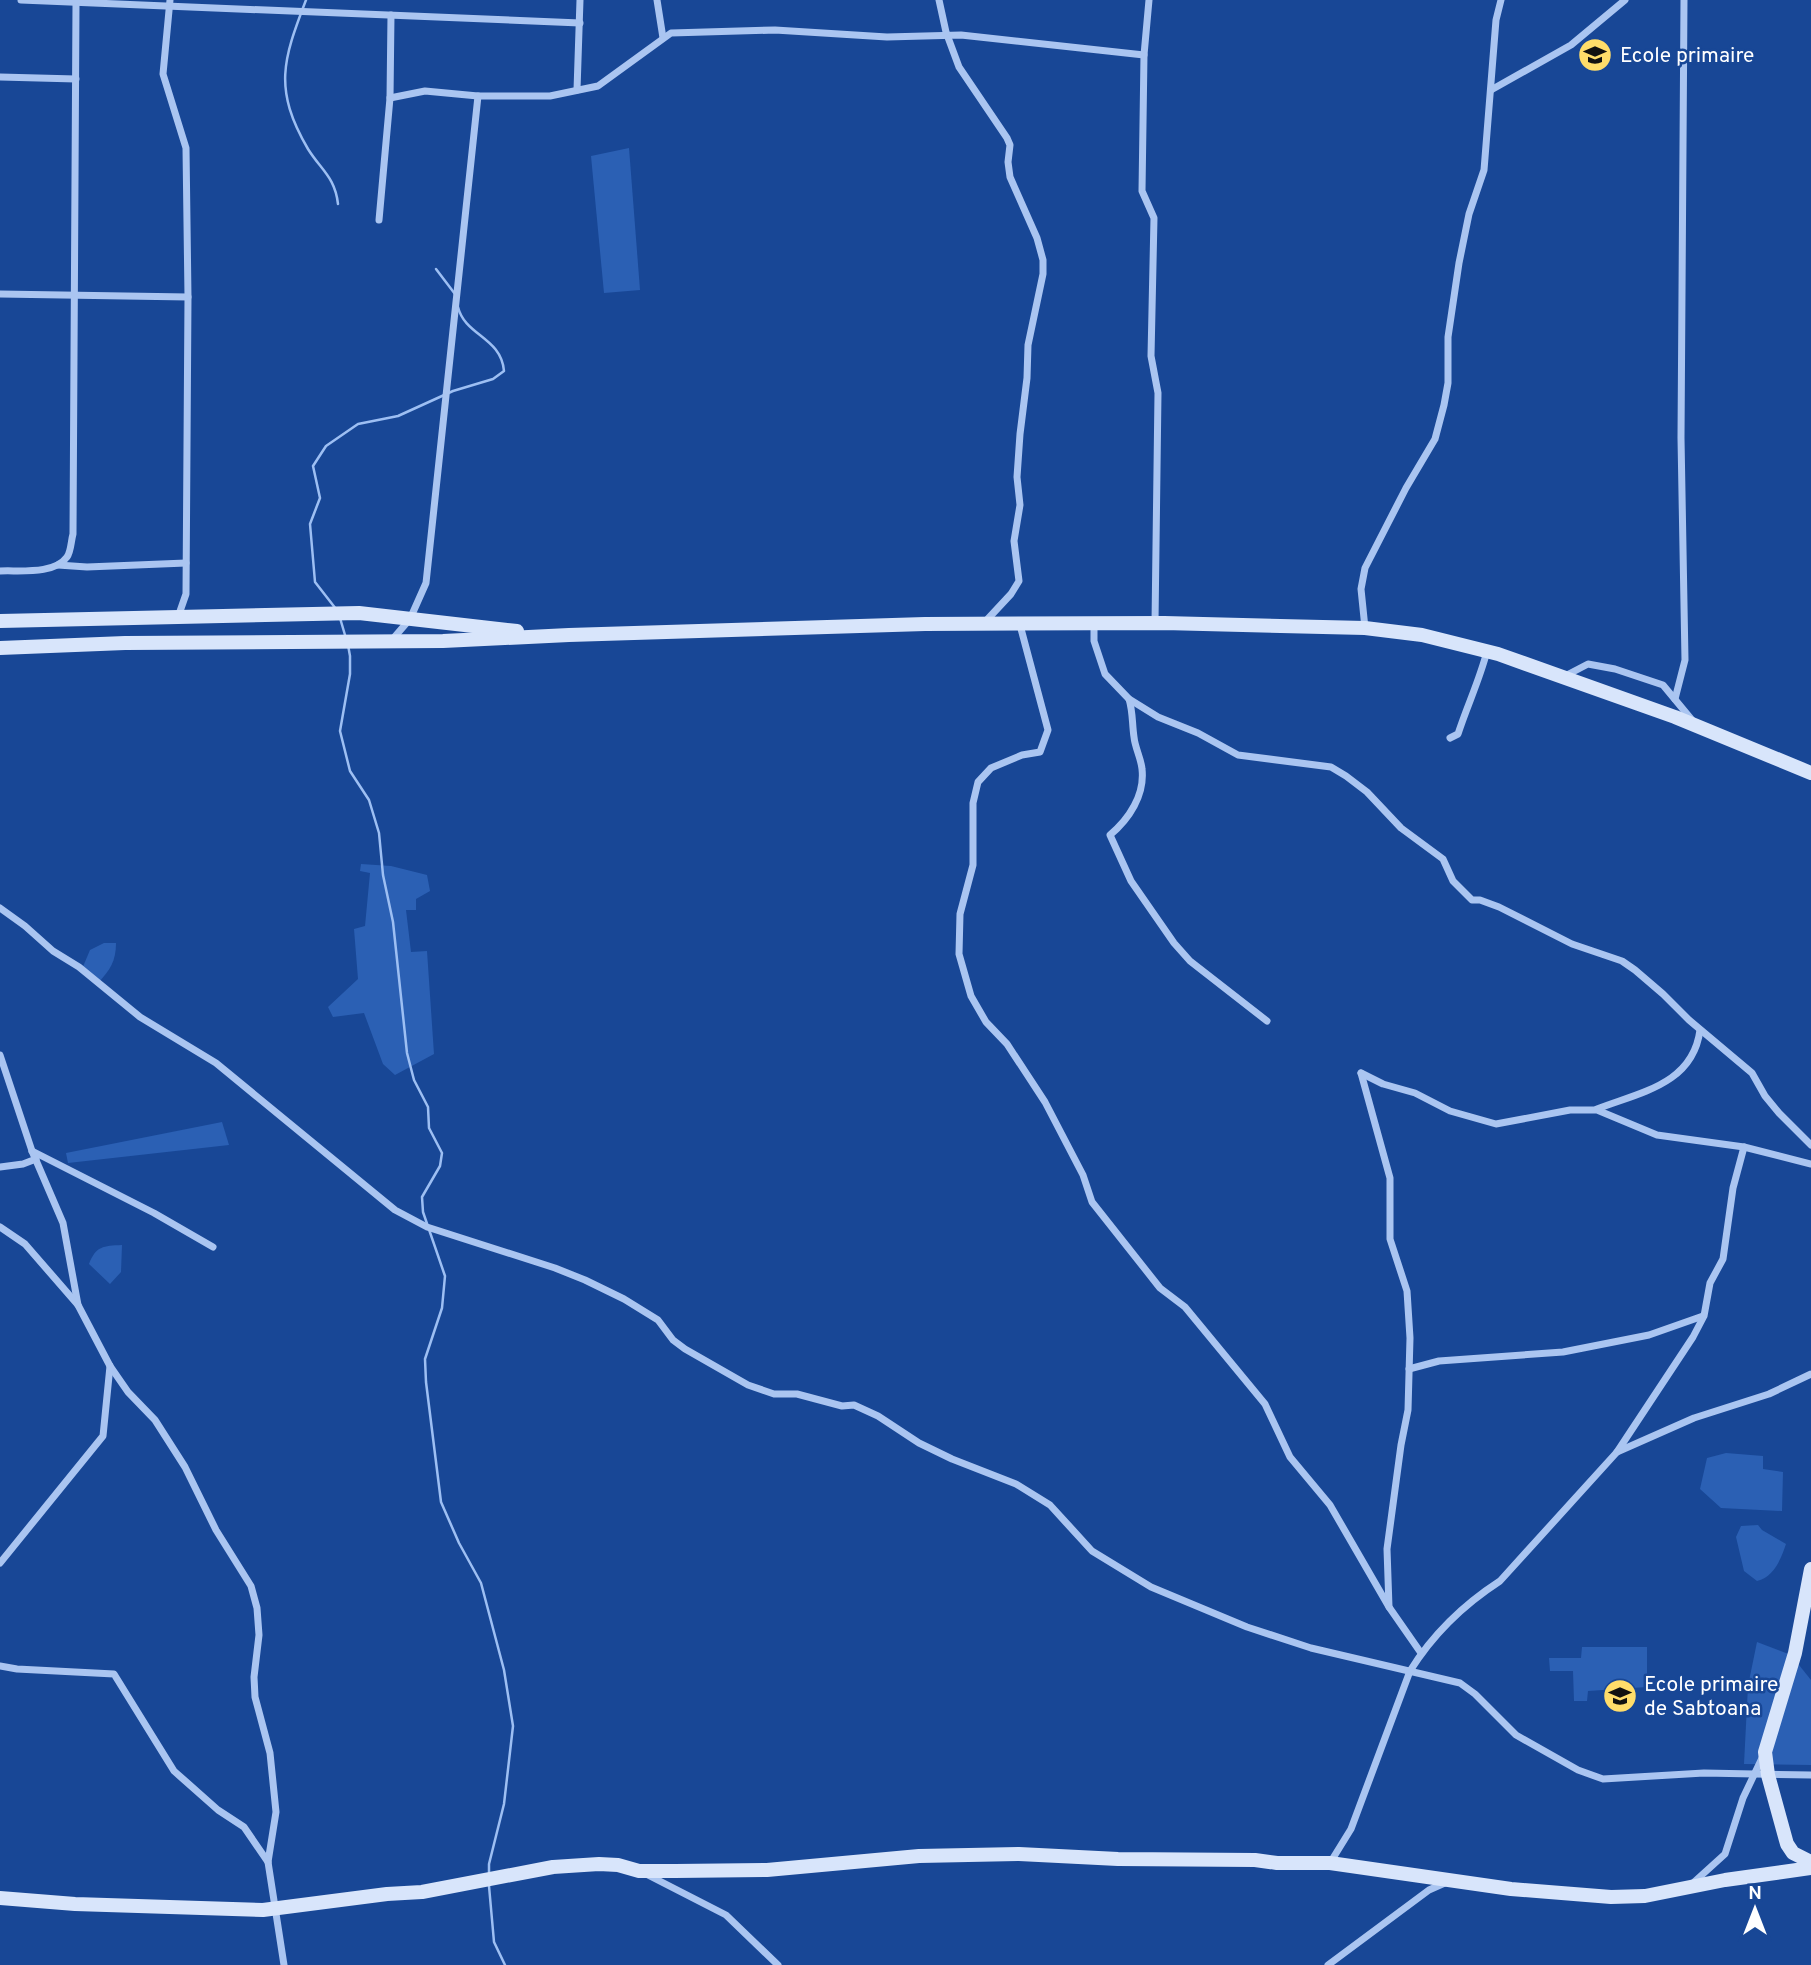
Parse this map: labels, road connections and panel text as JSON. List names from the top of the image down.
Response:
{
  "places": {
    "school or university": ["Ecole primaire", "Ecole primaire de Sabtoana"]
  },
  "north": "top"
}
